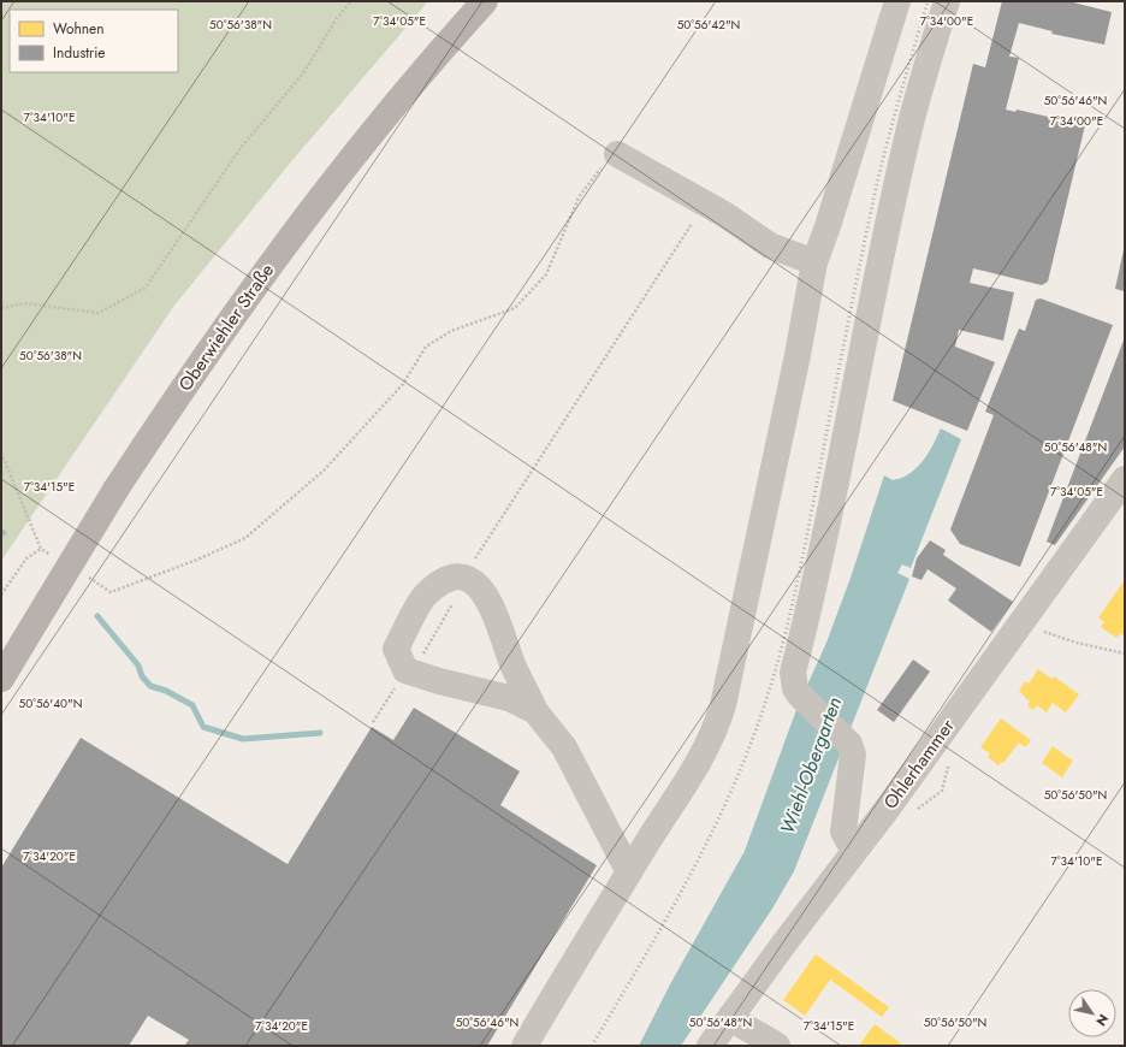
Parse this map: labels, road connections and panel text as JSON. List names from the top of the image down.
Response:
{
  "streets": {
    "main road": ["Oberwiehler Straße"],
    "street": ["Ohlerhammer"]
  },
  "water": ["Wiehl-Obergarten"],
  "legend": ["Wohnen", "Industrie"],
  "north": "bottom right",
  "coordinates": [
    "7°34'00\"E",
    "7°34'05\"E",
    "50°56'38\"N",
    "50°56'42\"N",
    "50°56'46\"N",
    "7°34'10\"E",
    "50°56'48\"N",
    "7°34'15\"E",
    "50°56'40\"N",
    "50°56'50\"N",
    "7°34'20\"E"
  ]
}
